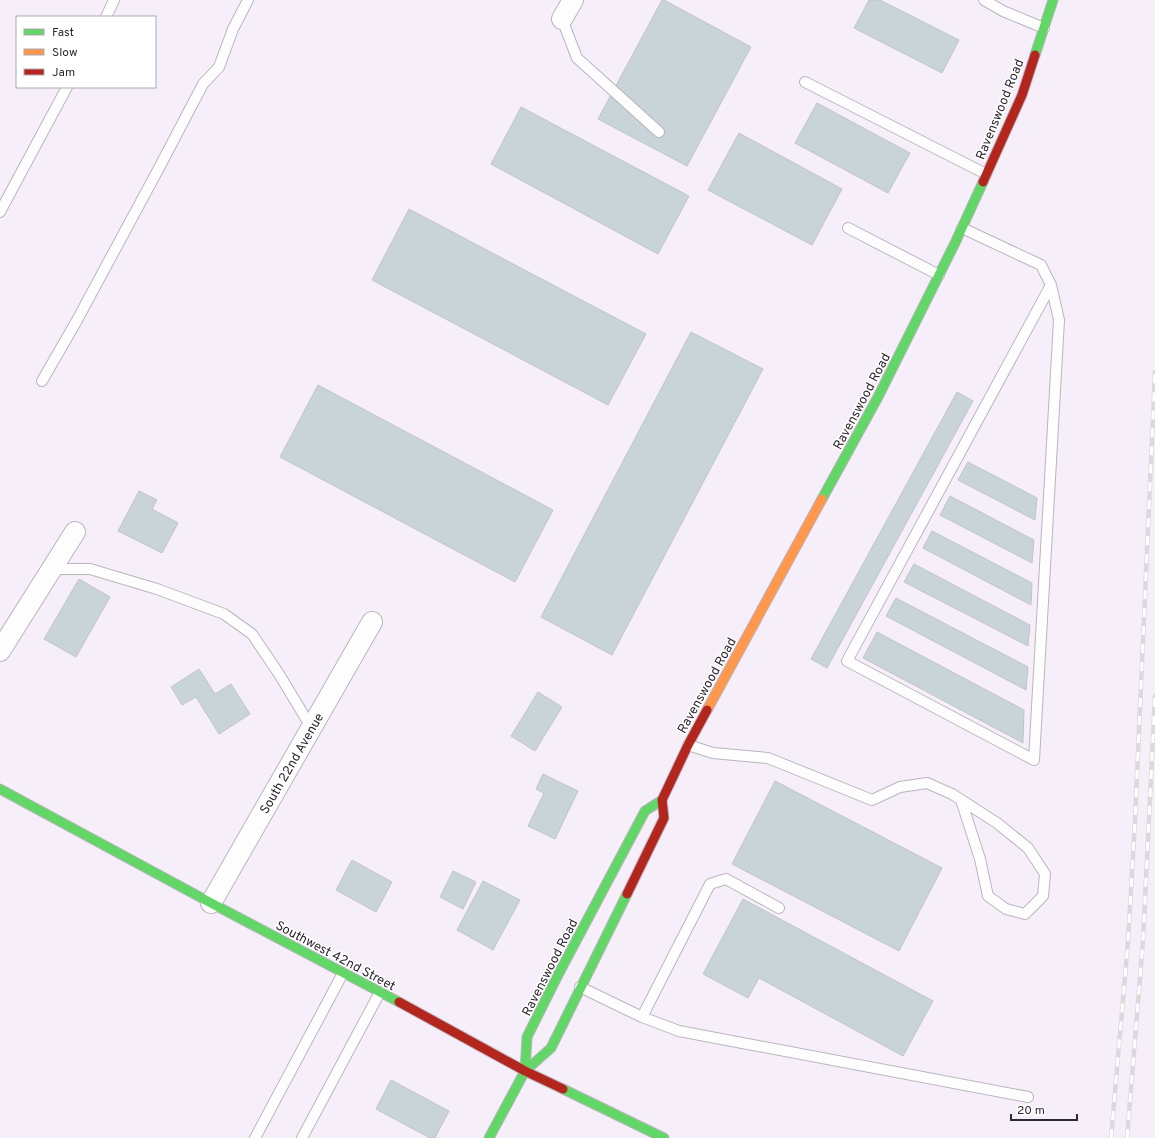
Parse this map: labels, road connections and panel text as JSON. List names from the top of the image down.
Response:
{
  "streets": {
    "street": ["Ravenswood Road", "South 22nd Avenue", "Southwest 42nd Street"]
  },
  "crossings": [
    ["Ravenswood Road", "Southwest 42nd Street"],
    ["South 22nd Avenue", "Southwest 42nd Street"]
  ],
  "legend": ["Fast", "Slow", "Jam"],
  "scale_bar": "20 m"
}
